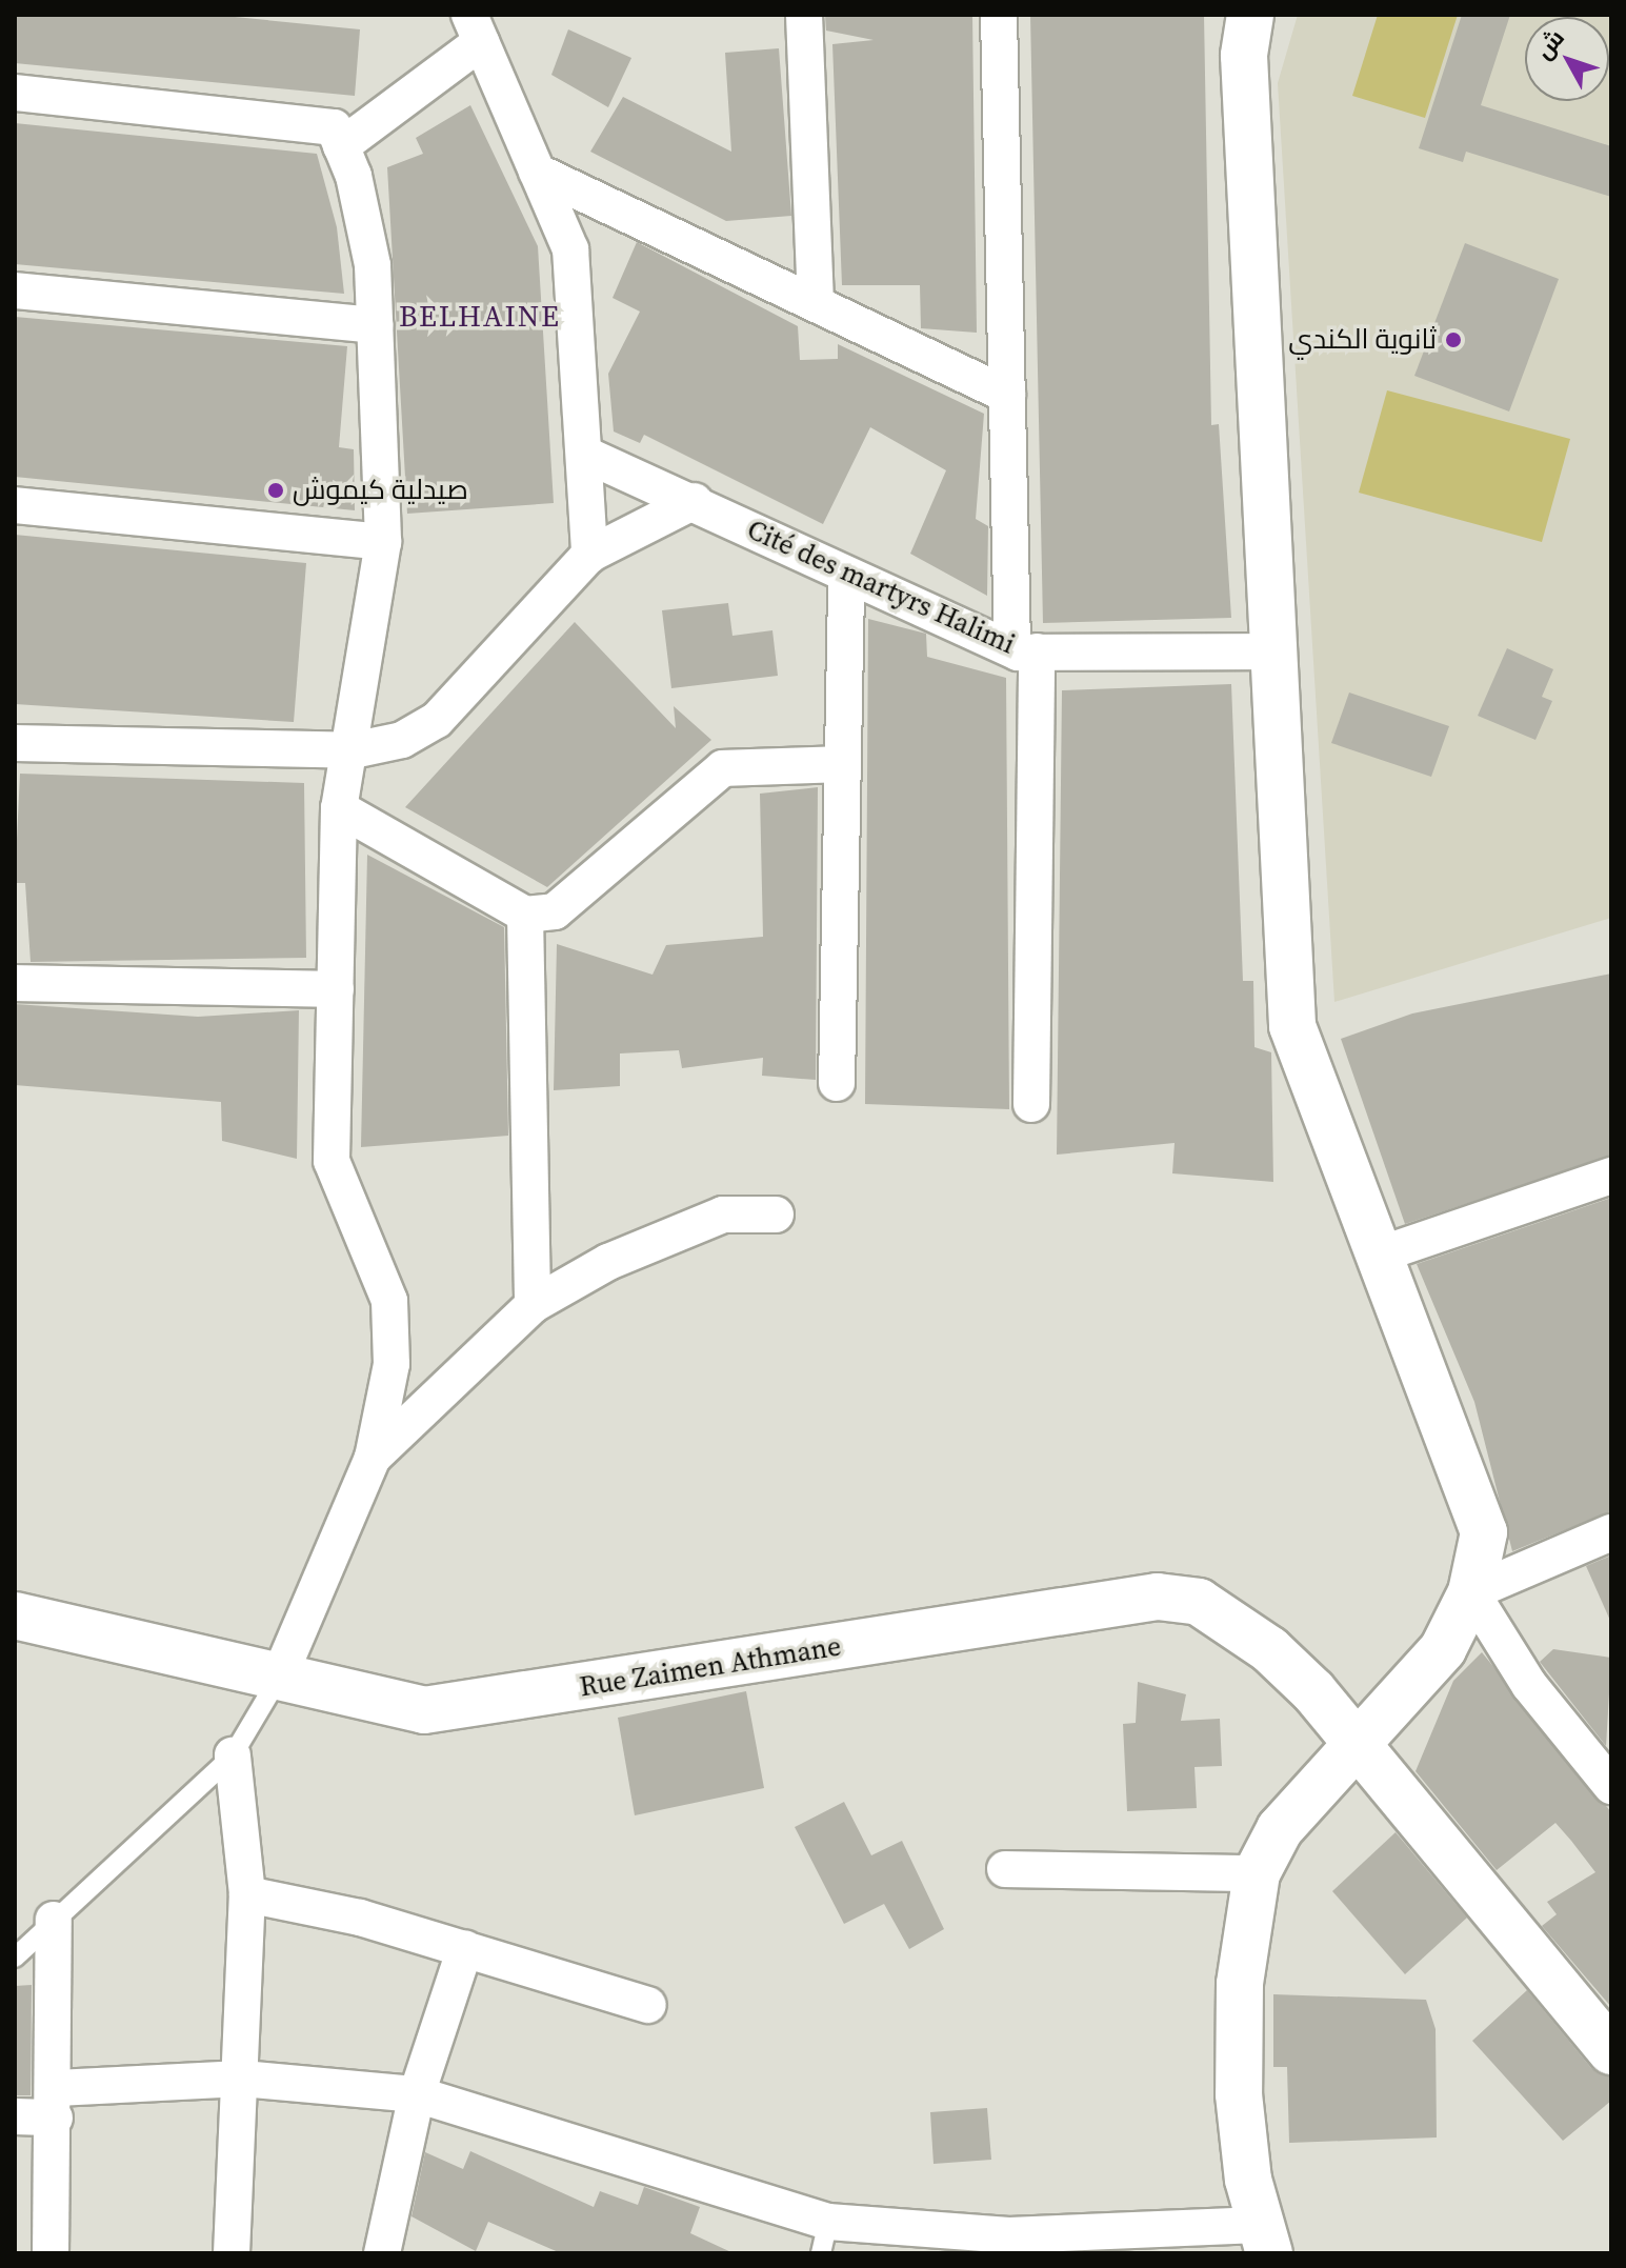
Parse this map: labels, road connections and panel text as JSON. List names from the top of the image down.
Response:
{
  "streets": {
    "main road": ["Rue Zaimen Athmane"],
    "street": ["Cité des martyrs Halimi"]
  },
  "districts": ["BELHAINE"],
  "places": ["ثانوية الكندي", "صيدلية كيموش"],
  "north": "top left"
}
